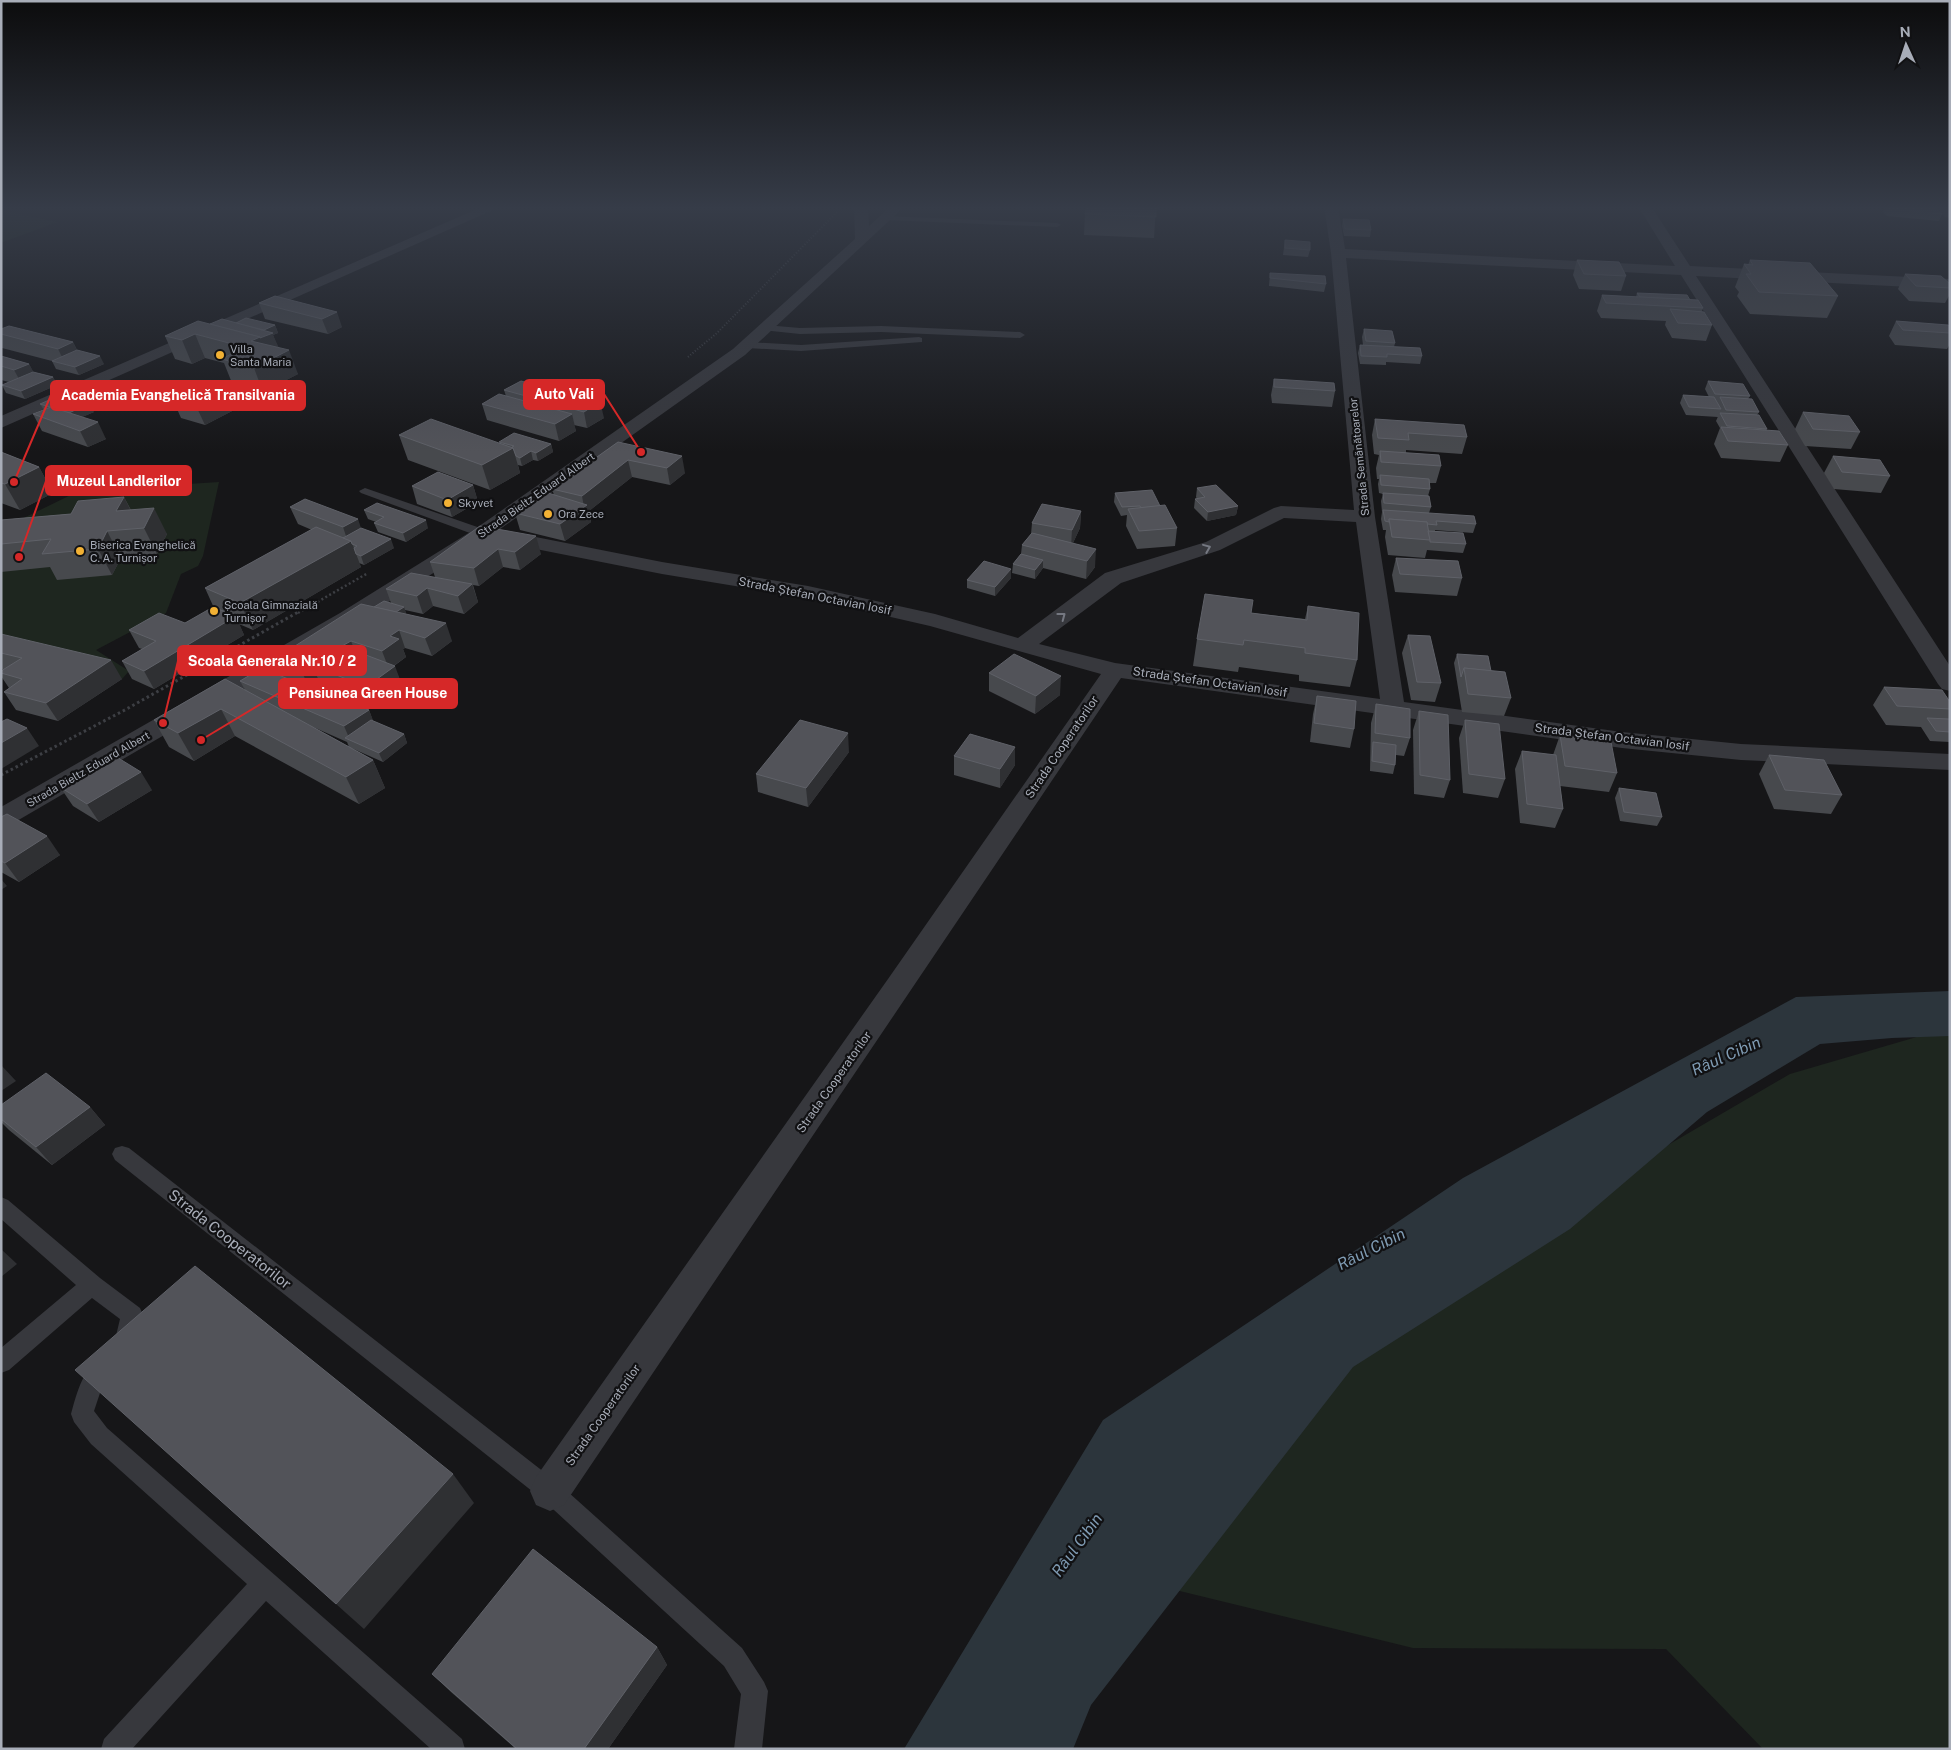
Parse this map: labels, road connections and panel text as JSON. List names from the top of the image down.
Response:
{
  "streets": {
    "street": [
      "Strada Semănătoarelor",
      "Strada Bieltz Eduard Albert",
      "Strada Ștefan Octavian Iosif",
      "Strada Cooperatorilor"
    ]
  },
  "crossings": [
    ["Strada Semănătoarelor", "Strada Ștefan Octavian Iosif"],
    ["Strada Bieltz Eduard Albert", "Strada Ștefan Octavian Iosif"],
    ["Strada Ștefan Octavian Iosif", "Strada Cooperatorilor"]
  ],
  "water": ["Râul Cibin"],
  "places": [
    "Villa Santa Maria",
    "Auto Vali",
    "Academia Evanghelică Transilvania",
    "Skyvet",
    "Ora Zece",
    "Biserica Evanghelică C. A. Turnișor",
    "Muzeul Landlerilor",
    "Școala Gimnazială Turnișor",
    "Scoala Generala Nr.10 / 2",
    "Pensiunea Green House"
  ],
  "north": "top"
}
